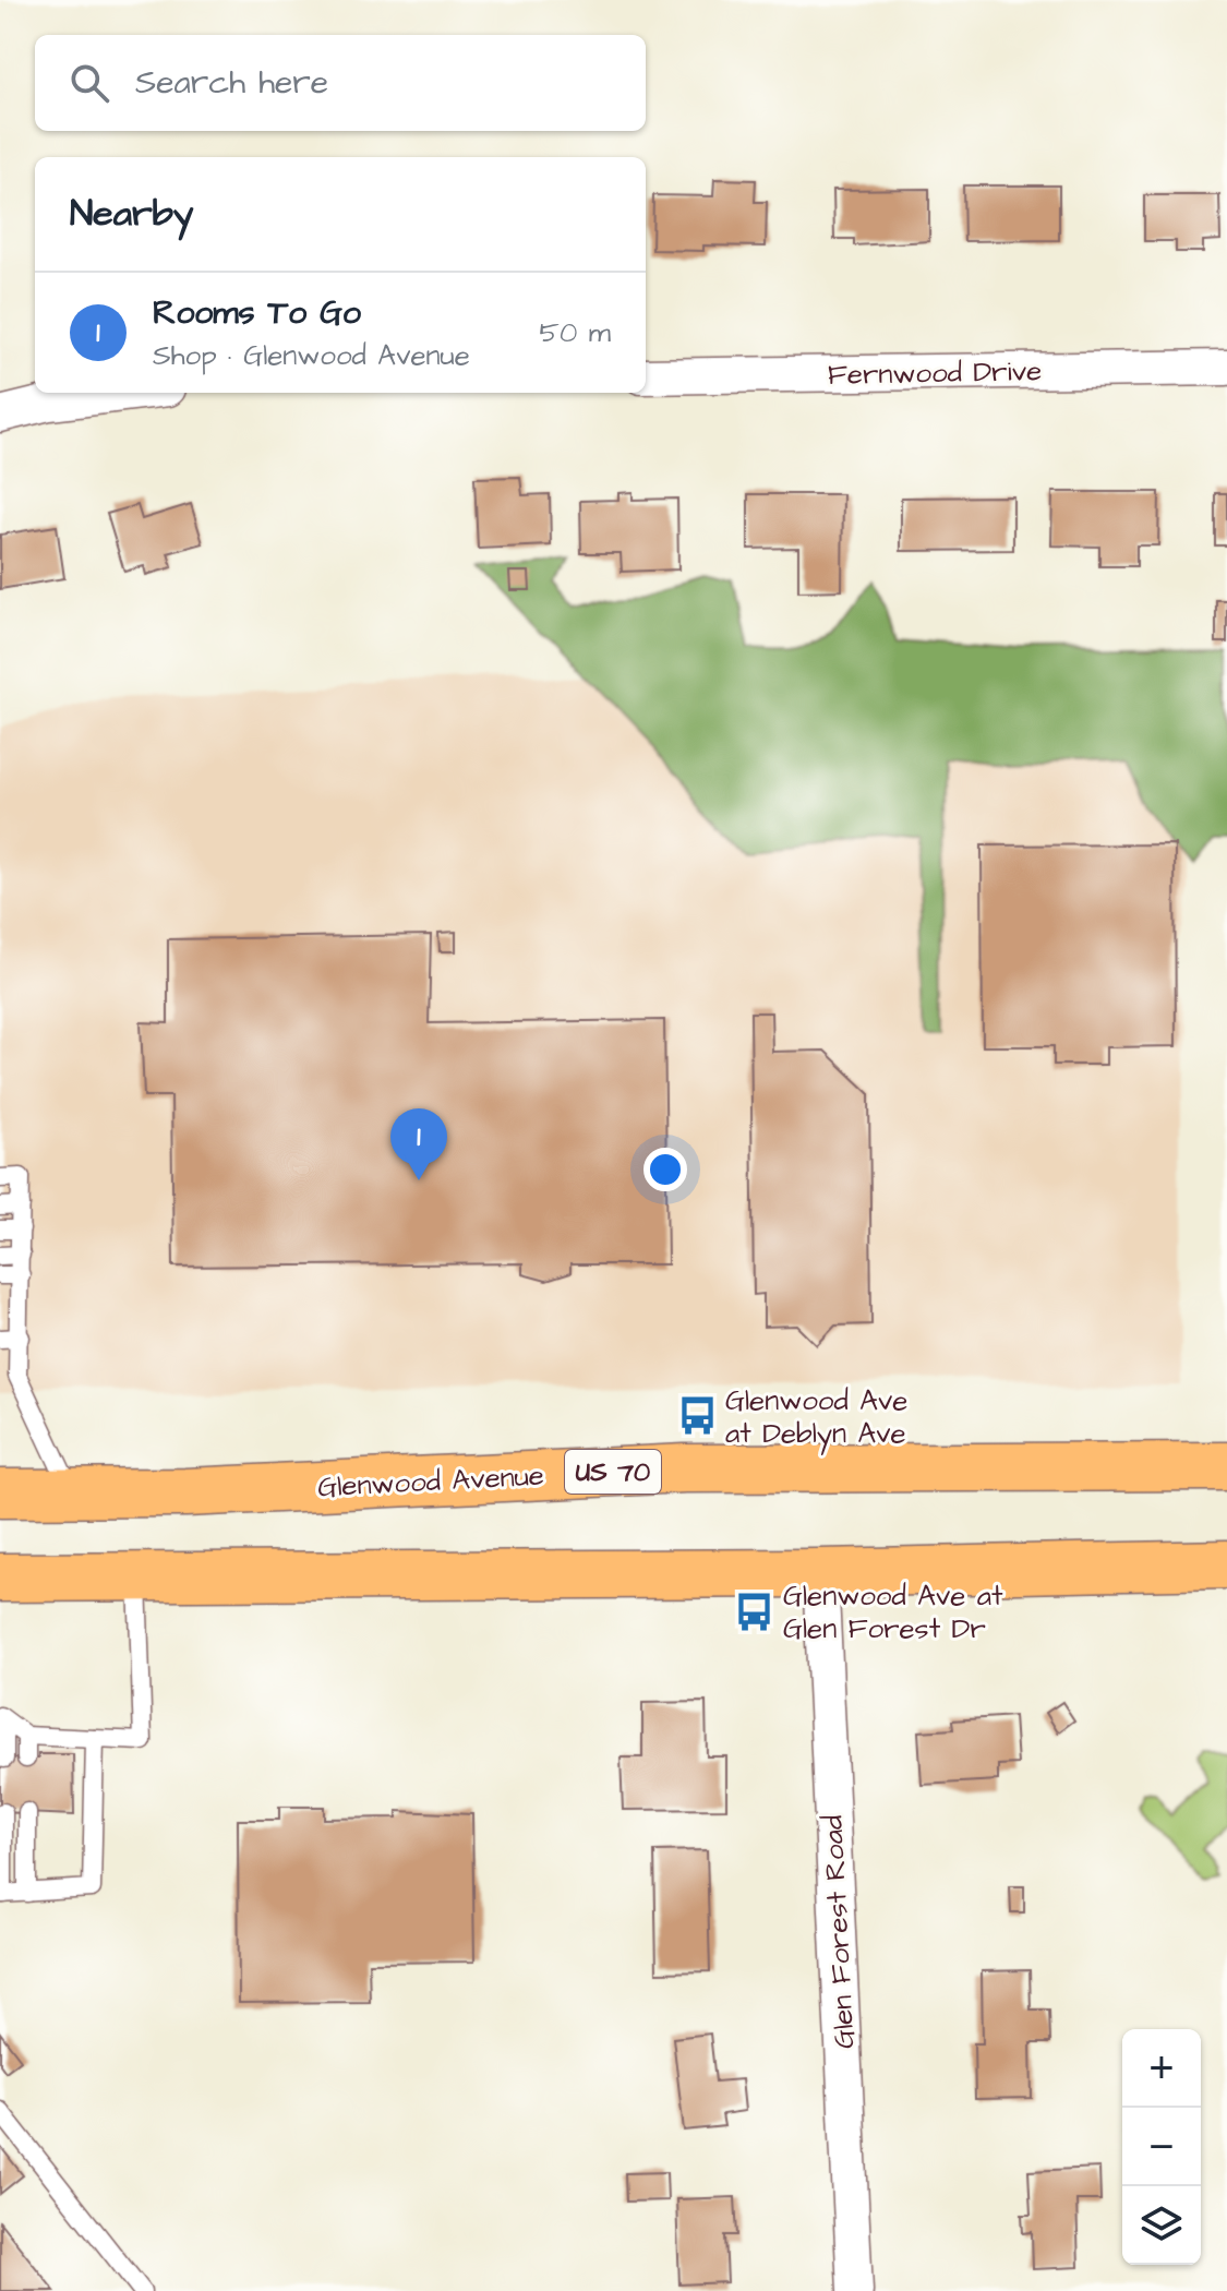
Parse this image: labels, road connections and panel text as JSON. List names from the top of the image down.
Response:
{
  "streets": {
    "highway": ["US 70", "Glenwood Avenue"],
    "street": ["Fernwood Drive", "Glen Forest Road"]
  },
  "places": {
    "bus stop": ["Glenwood Ave at Deblyn Ave", "Glenwood Ave at Glen Forest Dr"]
  },
  "page": {
    "search": "Search here",
    "heading": "Nearby",
    "list": [
      {
        "mark": "1",
        "name": "Rooms To Go",
        "note": "Shop · Glenwood Avenue",
        "value": "50 m"
      }
    ],
    "pins": "1",
    "map_buttons": ["+", "−"]
  }
}
